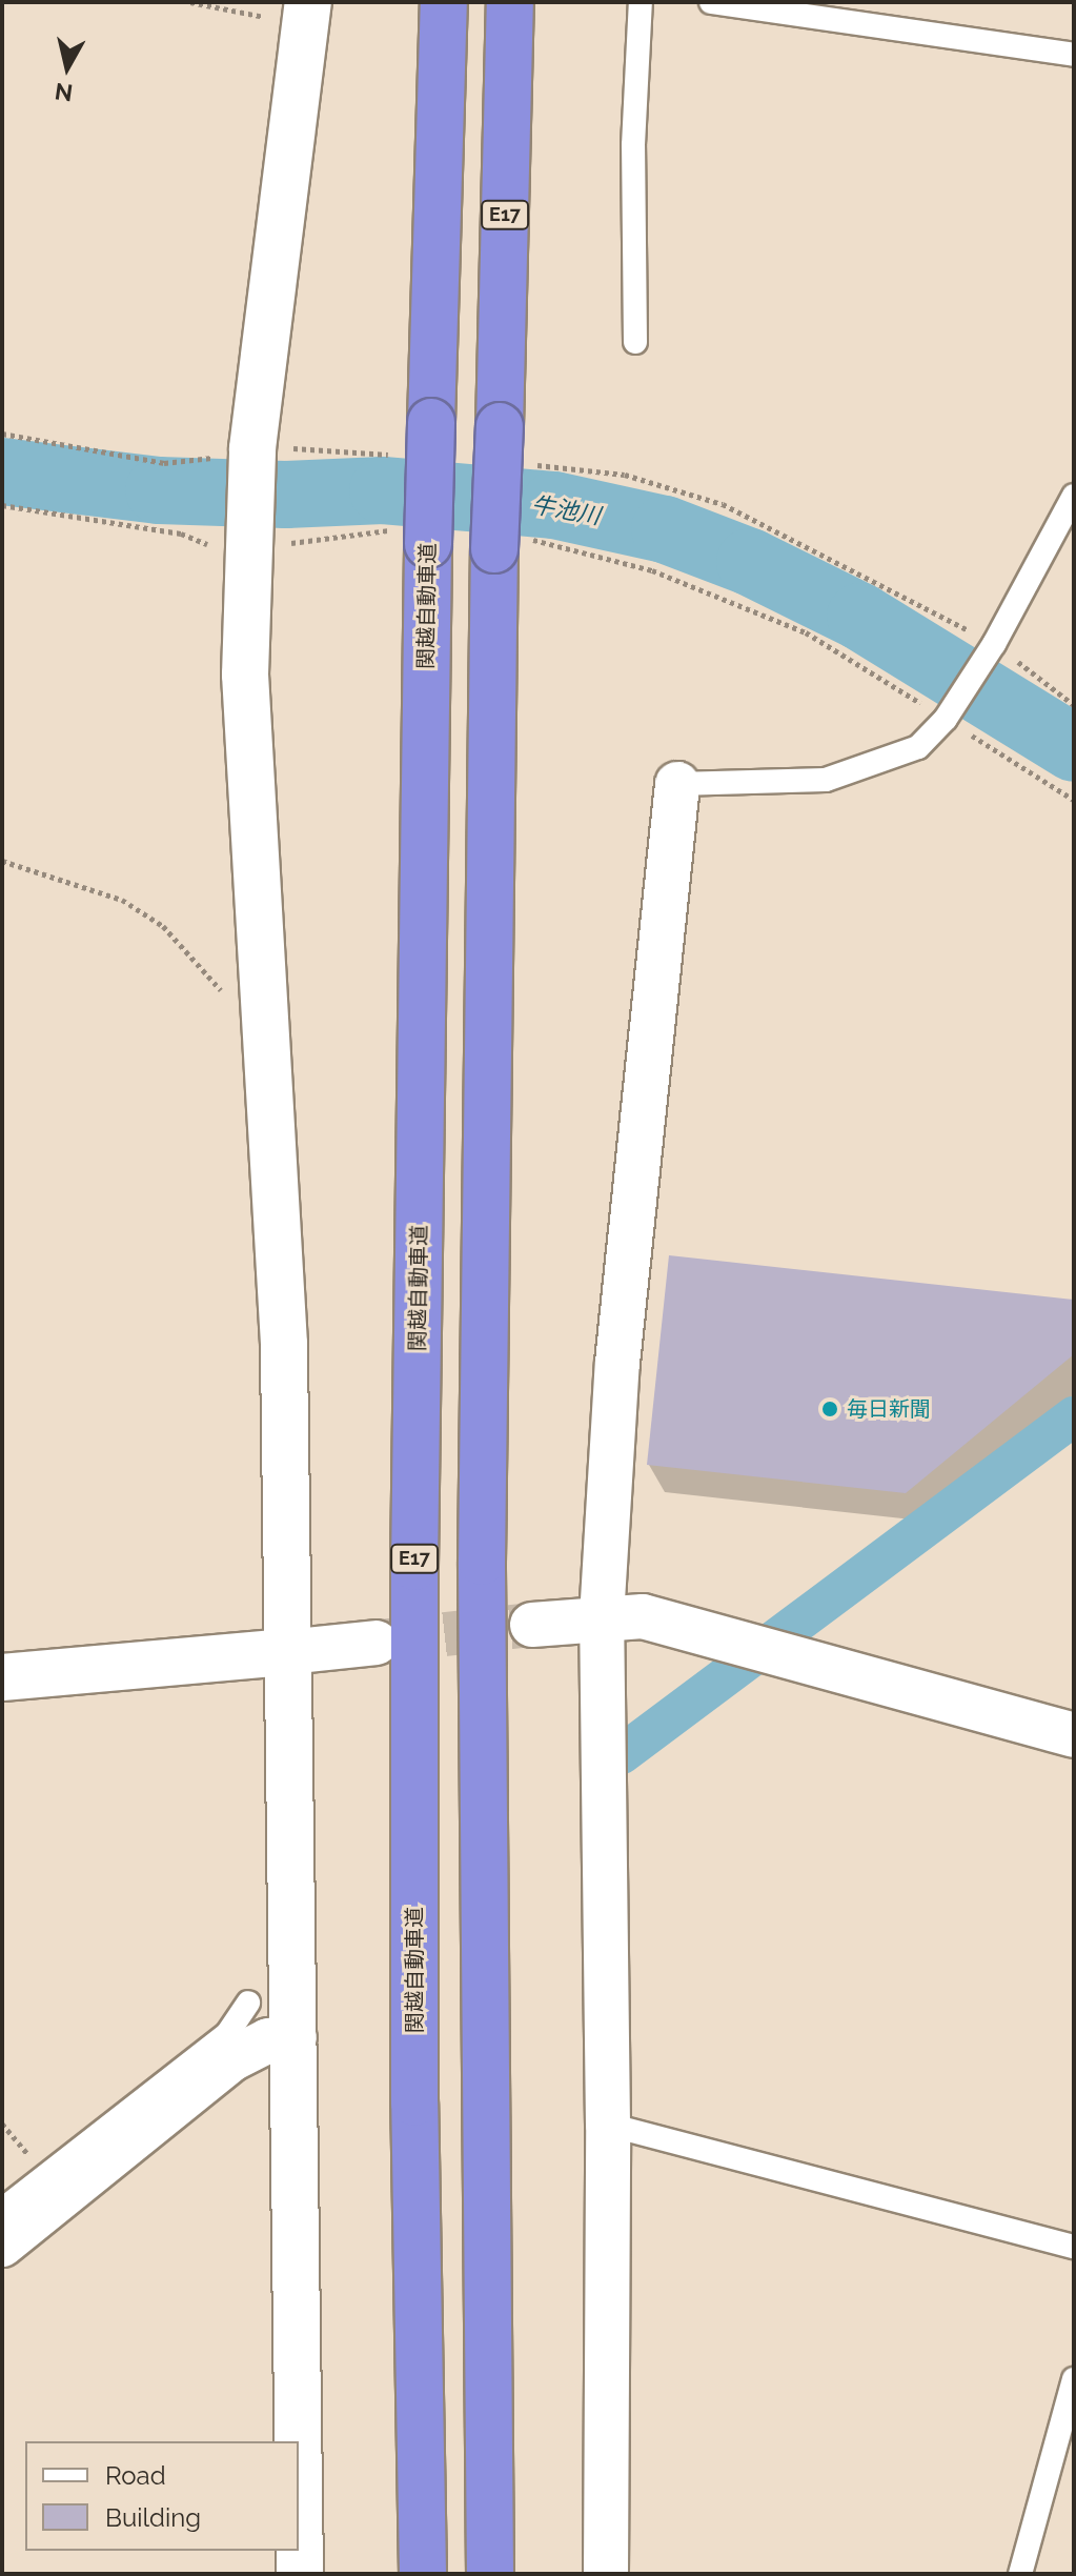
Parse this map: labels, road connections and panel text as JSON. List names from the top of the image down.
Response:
{
  "streets": {
    "highway": ["E17", "関越自動車道"]
  },
  "water": ["牛池川"],
  "places": ["毎日新聞"],
  "legend": ["Road", "Building"],
  "north": "bottom"
}
